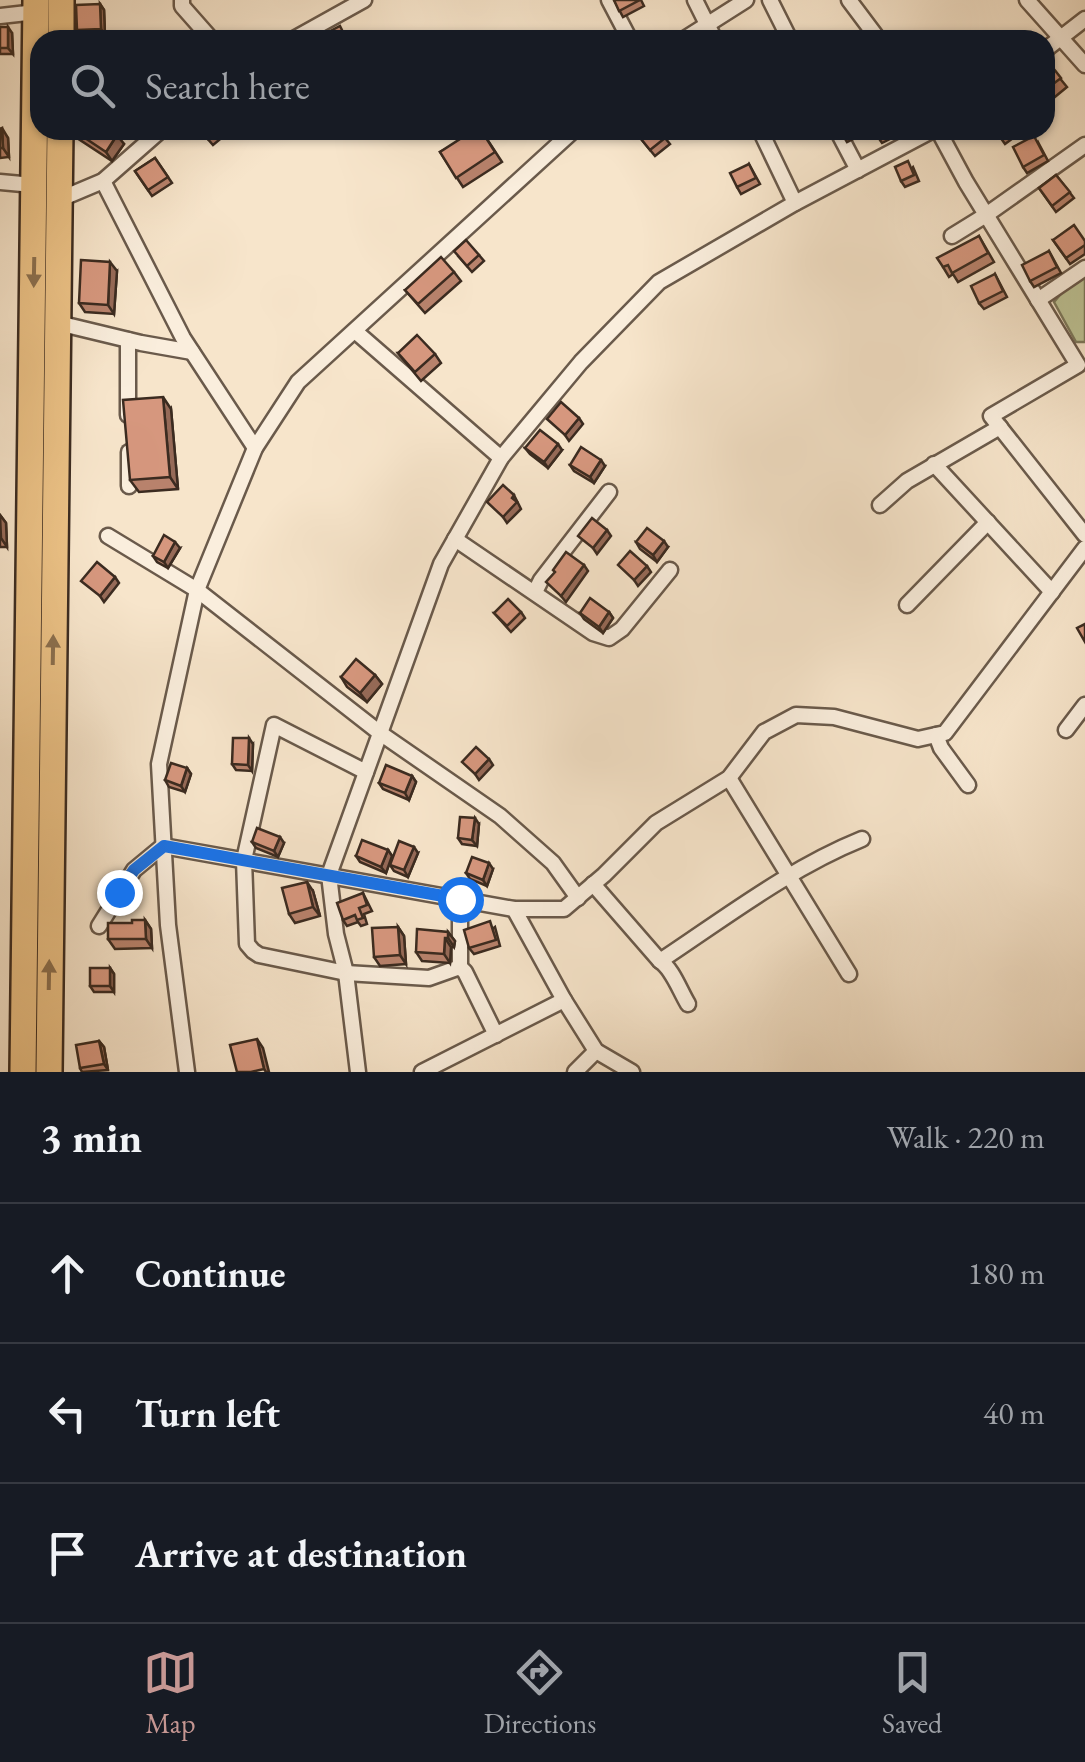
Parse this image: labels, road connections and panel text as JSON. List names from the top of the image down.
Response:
{
  "page": {
    "search": "Search here",
    "heading": ["3 min", "Walk · 220 m"],
    "list": [
      ["Continue", "180 m"],
      ["Turn left", "40 m"],
      "Arrive at destination"
    ],
    "nav": ["Map", "Directions", "Saved"]
  }
}
